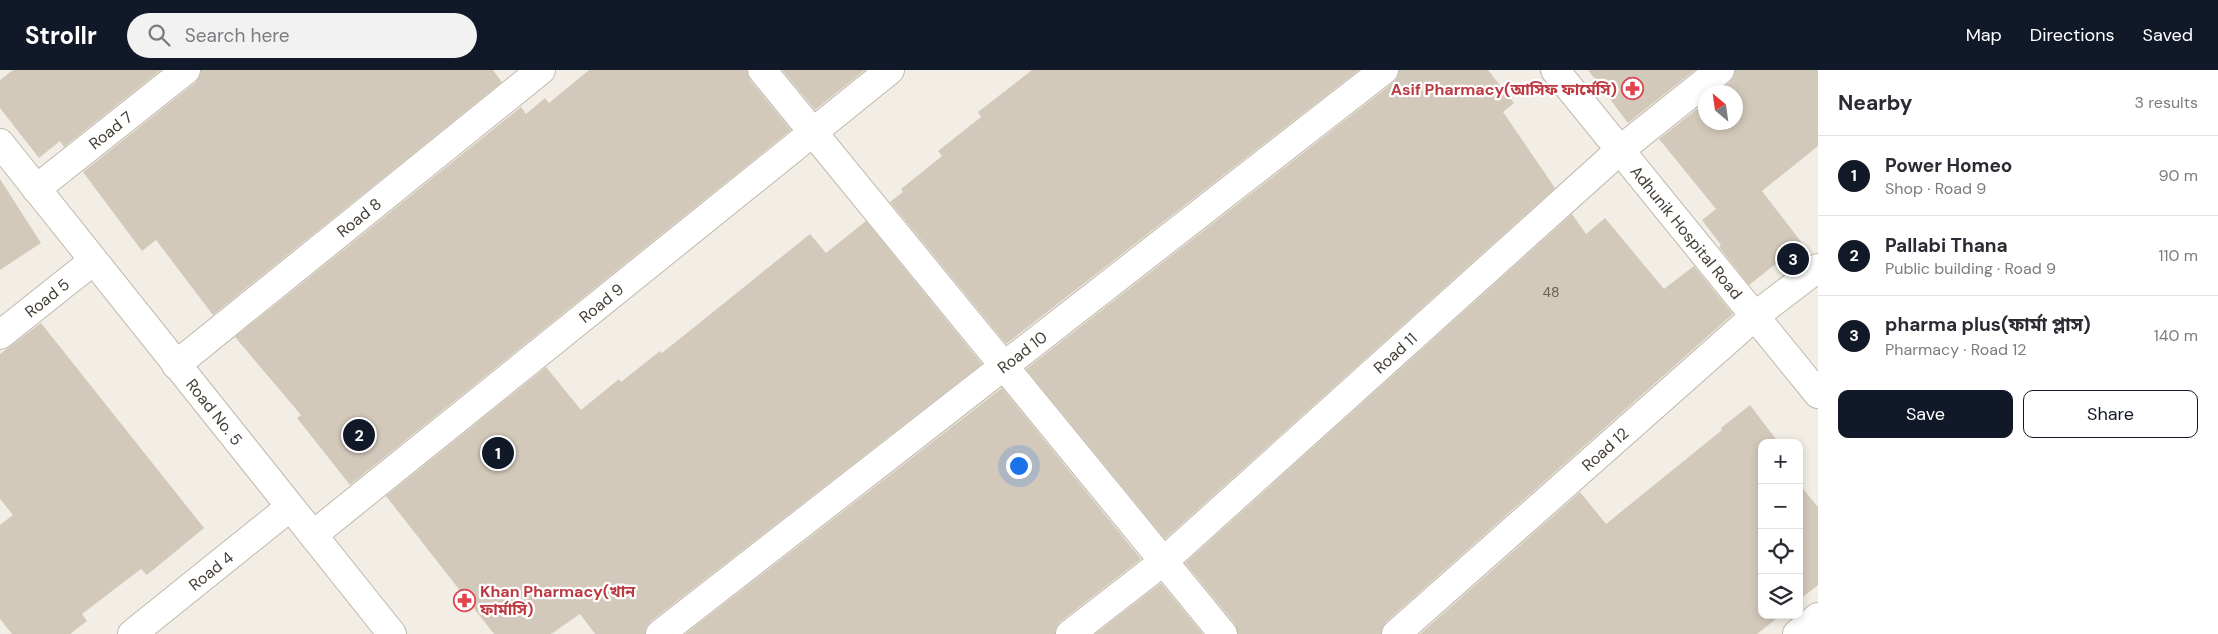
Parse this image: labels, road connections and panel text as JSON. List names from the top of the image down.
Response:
{
  "streets": {
    "street": [
      "Road 7",
      "Road 8",
      "Adhunik Hospital Road",
      "Road 5",
      "Road 9",
      "Road 10",
      "Road 11",
      "Road No. 5",
      "Road 12",
      "Road 4"
    ]
  },
  "crossings": [
    ["Road 7", "Road No. 5"],
    ["Road 8", "Road No. 5"],
    ["Adhunik Hospital Road", "Road 11"],
    ["Adhunik Hospital Road", "Road 12"],
    ["Road 5", "Road No. 5"],
    ["Road 9", "Road No. 5"],
    ["Road No. 5", "Road 4"]
  ],
  "places": {
    "pharmacy": ["Asif Pharmacy(আসিফ ফার্মেসি)", "Khan Pharmacy(খান ফার্মাসি)"]
  },
  "house_numbers": ["48"],
  "north": "top left",
  "page": {
    "header": "Strollr",
    "search": "Search here",
    "nav": ["Map", "Directions", "Saved"],
    "heading": ["Nearby", "3 results"],
    "list": [
      {
        "mark": "1",
        "name": "Power Homeo",
        "note": "Shop · Road 9",
        "value": "90 m"
      },
      {
        "mark": "2",
        "name": "Pallabi Thana",
        "note": "Public building · Road 9",
        "value": "110 m"
      },
      {
        "mark": "3",
        "name": "pharma plus(ফার্মা প্লাস)",
        "note": "Pharmacy · Road 12",
        "value": "140 m"
      }
    ],
    "pins": ["3", "2", "1"],
    "buttons": ["Save", "Share"],
    "map_buttons": ["+", "−"]
  }
}
